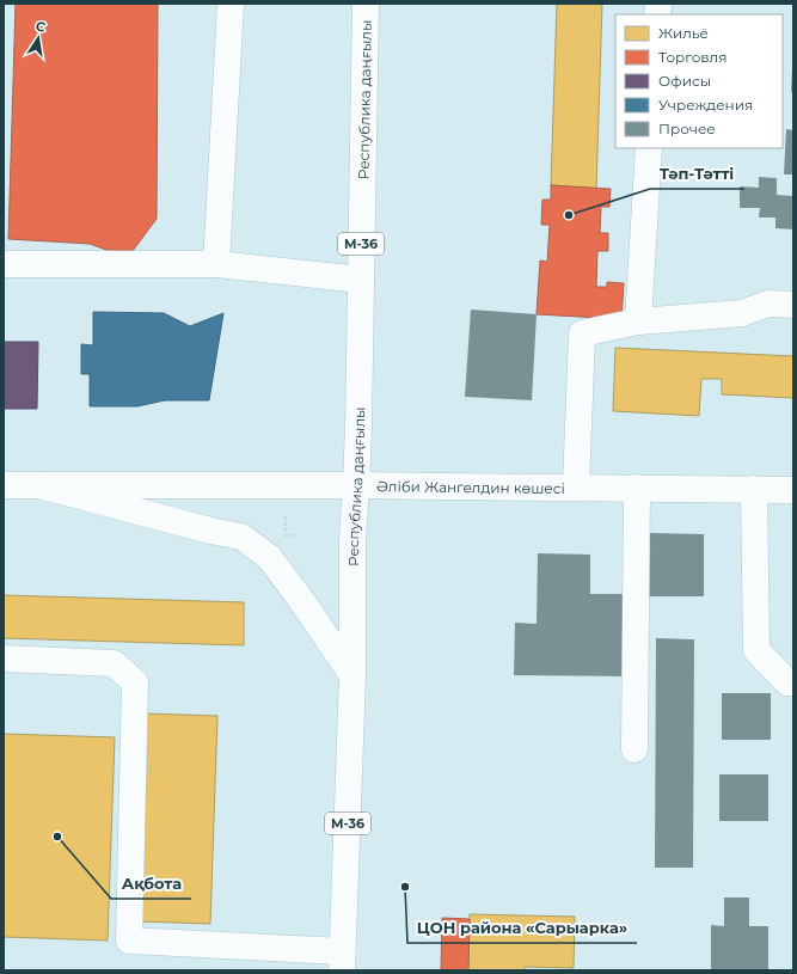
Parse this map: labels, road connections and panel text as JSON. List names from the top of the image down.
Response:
{
  "streets": {
    "main road": ["Республика даңғылы", "M-36", "Әліби Жангелдин көшесі"]
  },
  "crossings": [
    ["Республика даңғылы", "Әліби Жангелдин көшесі"]
  ],
  "places": ["Тәп-Тәтті", "Ақбота", "ЦОН района «Сарыарка»"],
  "legend": [
    "Жильё",
    "Торговля",
    "Офисы",
    "Учреждения",
    "Прочее"
  ],
  "north": "top"
}
